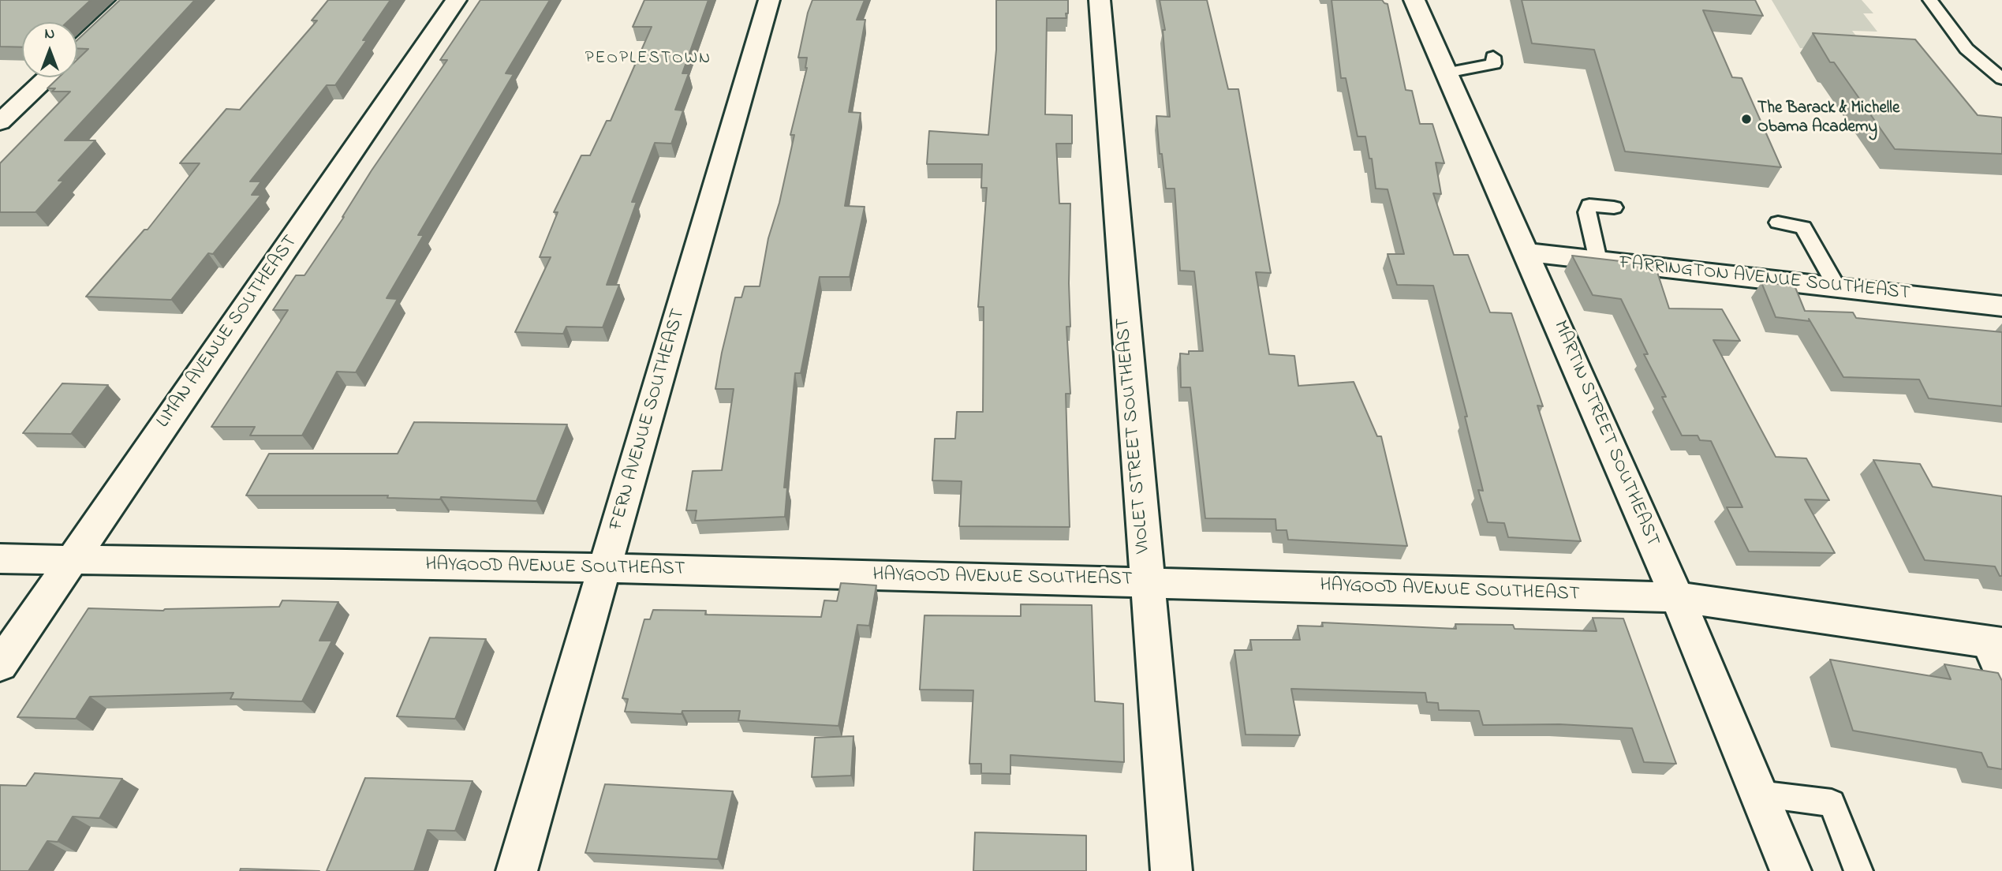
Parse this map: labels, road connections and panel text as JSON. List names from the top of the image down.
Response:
{
  "streets": {
    "street": [
      "FARRINGTON AVENUE SOUTHEAST",
      "LIMAN AVENUE SOUTHEAST",
      "FERN AVENUE SOUTHEAST",
      "MARTIN STREET SOUTHEAST",
      "VIOLET STREET SOUTHEAST",
      "HAYGOOD AVENUE SOUTHEAST"
    ]
  },
  "crossings": [
    ["FARRINGTON AVENUE SOUTHEAST", "MARTIN STREET SOUTHEAST"],
    ["LIMAN AVENUE SOUTHEAST", "HAYGOOD AVENUE SOUTHEAST"],
    ["FERN AVENUE SOUTHEAST", "HAYGOOD AVENUE SOUTHEAST"],
    ["MARTIN STREET SOUTHEAST", "HAYGOOD AVENUE SOUTHEAST"],
    ["VIOLET STREET SOUTHEAST", "HAYGOOD AVENUE SOUTHEAST"]
  ],
  "districts": ["PEOPLESTOWN"],
  "places": ["The Barack & Michelle Obama Academy"],
  "north": "top"
}
